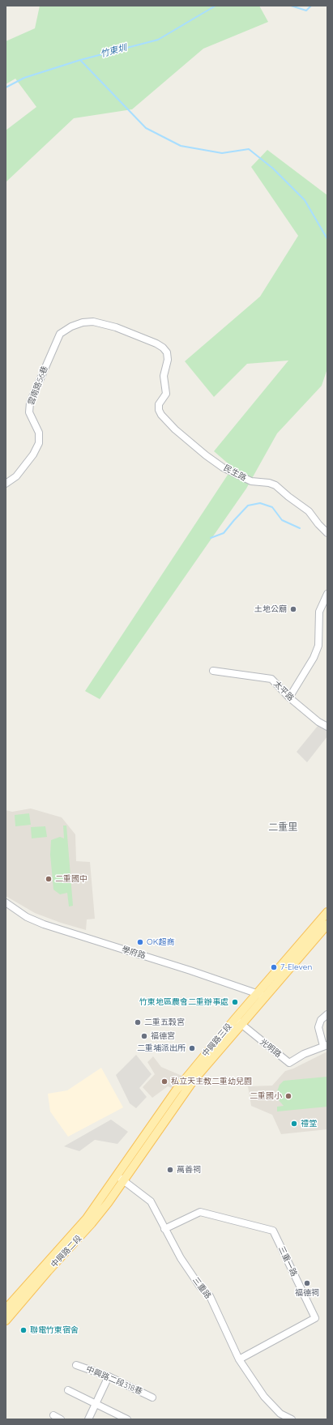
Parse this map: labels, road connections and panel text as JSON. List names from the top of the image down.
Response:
{
  "streets": {
    "main road": ["中興路三段", "中興路二段"],
    "street": [
      "雲南路56巷",
      "民生路",
      "太平路",
      "學府路",
      "光明路",
      "三重一路",
      "三重路",
      "中興路二段318巷"
    ]
  },
  "crossings": [
    ["雲南路56巷", "民生路"],
    ["學府路", "中興路三段"],
    ["中興路三段", "光明路"],
    ["中興路三段", "中興路二段"],
    ["中興路三段", "三重路"],
    ["中興路二段", "三重路"],
    ["三重一路", "三重路"]
  ],
  "districts": ["二重里"],
  "water": ["竹東圳"],
  "places": [
    "土地公廟",
    "二重國中",
    "OK超商",
    "7-Eleven",
    "竹東地區農會二重辦事處",
    "二重五穀宮",
    "福德宮",
    "二重埔派出所",
    "私立天主教二重幼兒園",
    "二重國小",
    "禮堂",
    "萬善祠",
    "福德祠",
    "聯電竹東宿舍"
  ]
}
